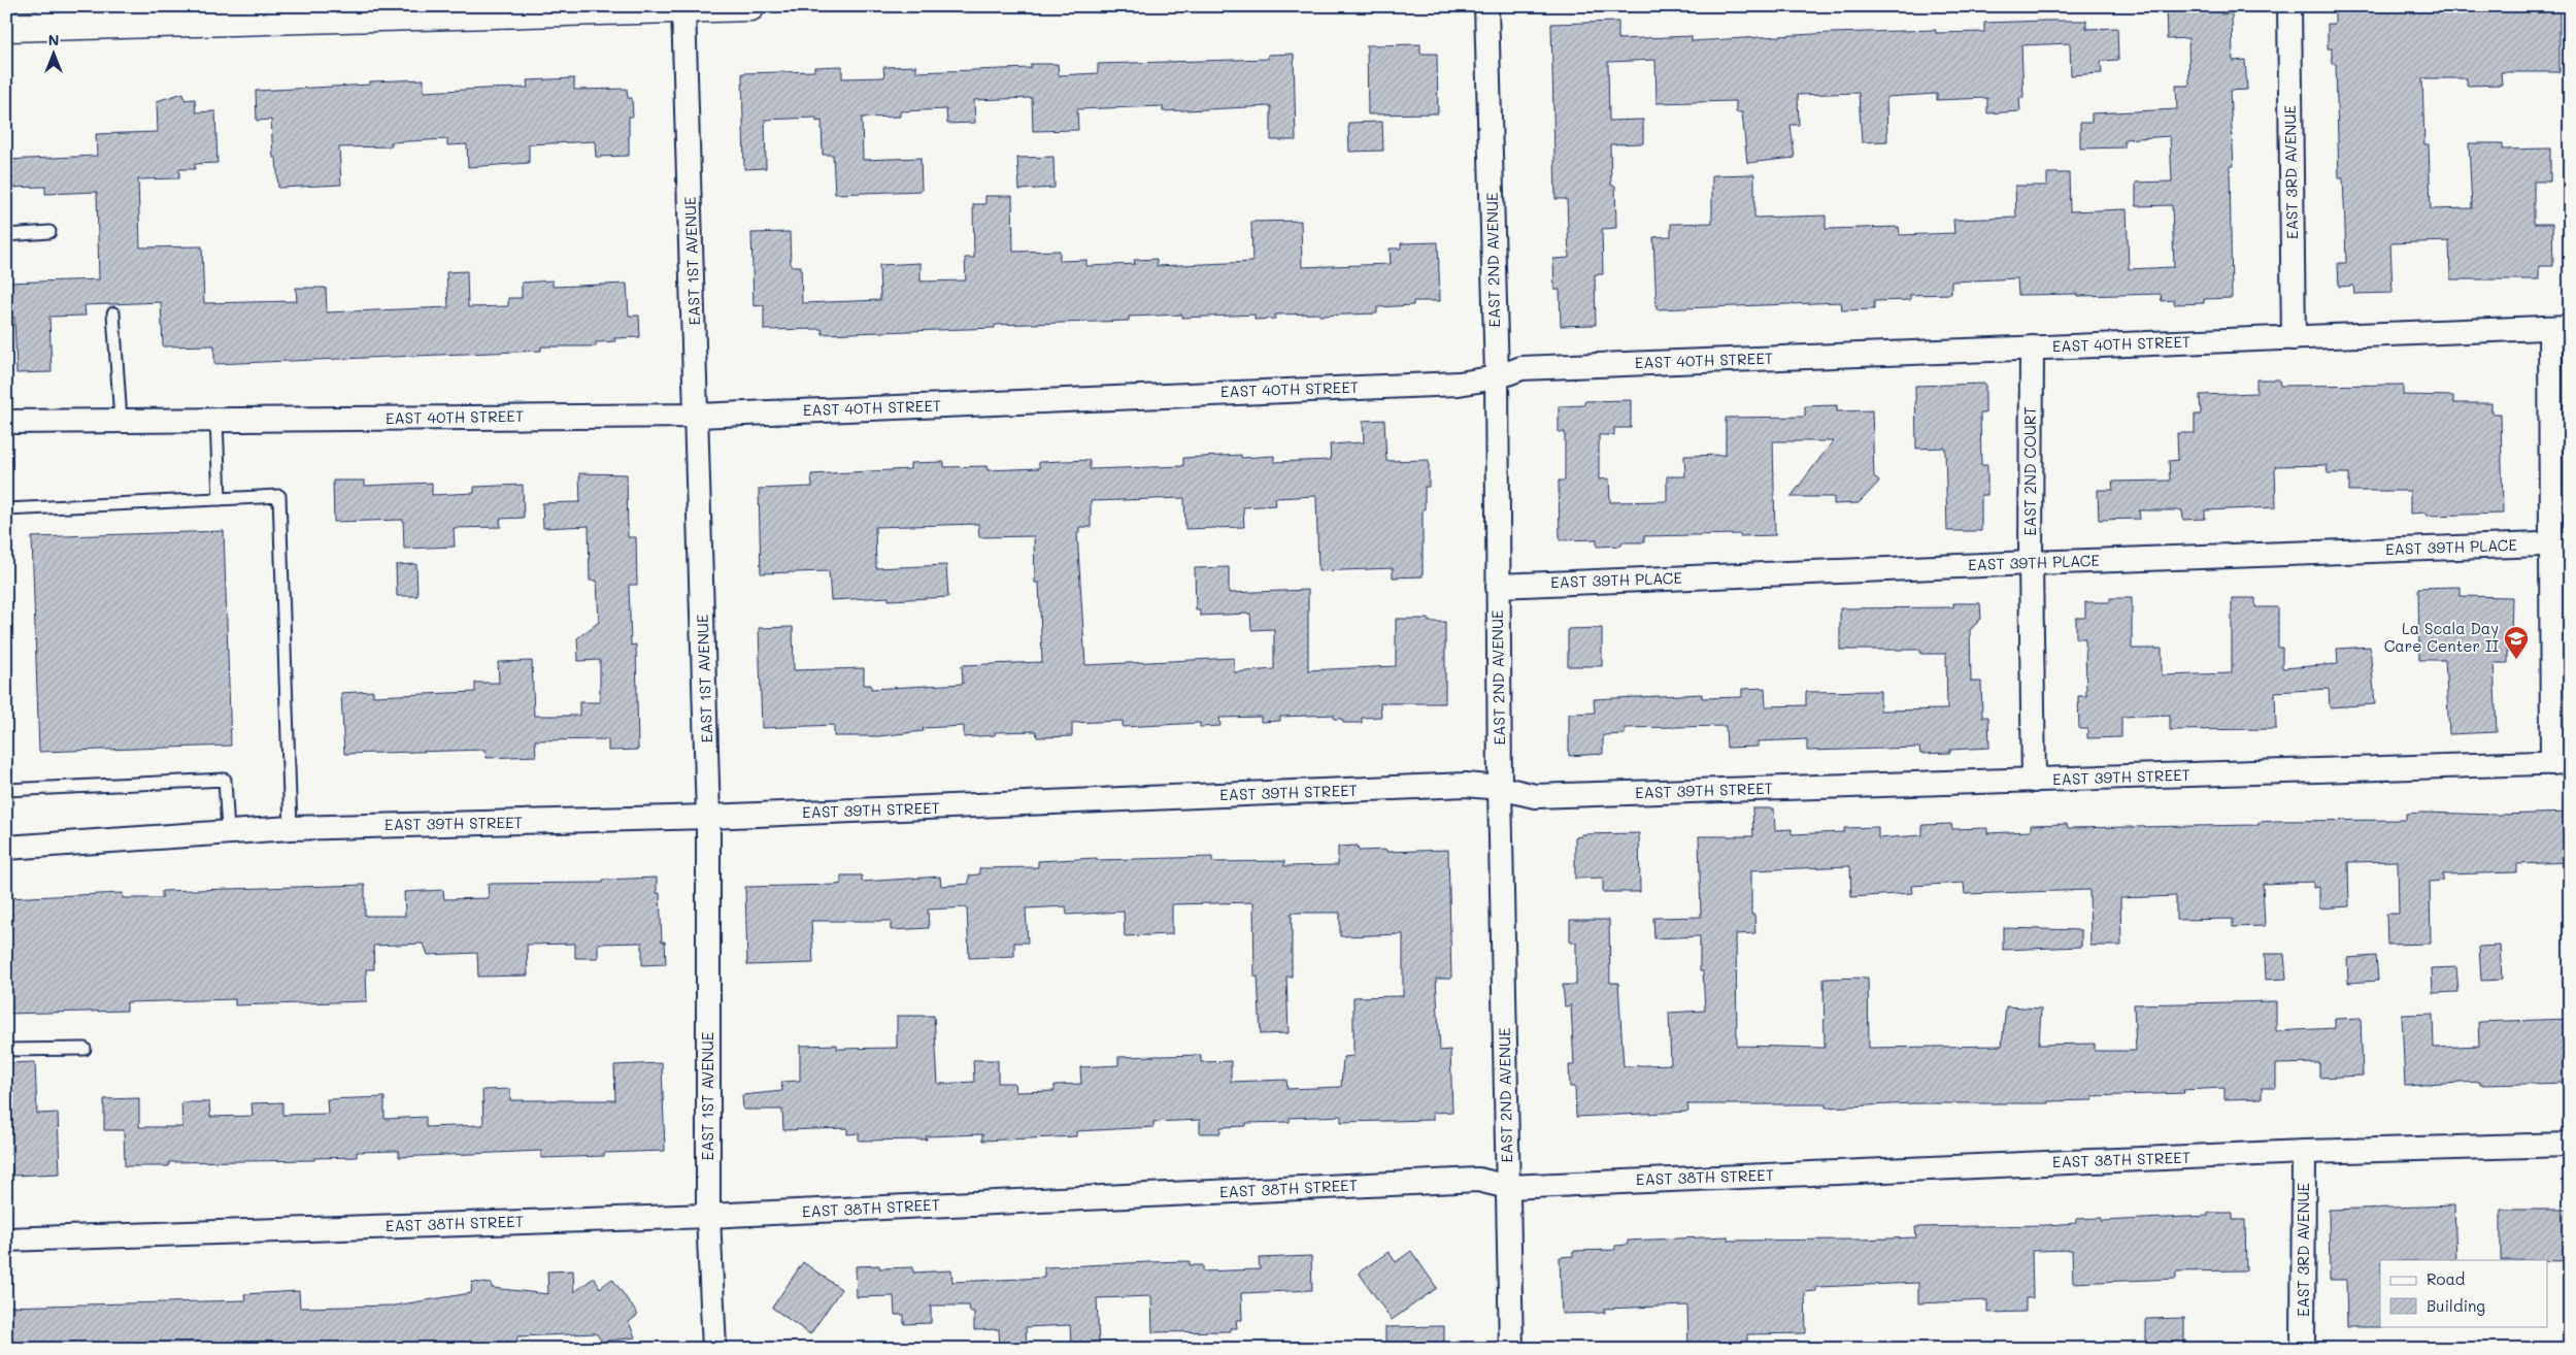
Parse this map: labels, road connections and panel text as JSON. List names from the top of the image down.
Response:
{
  "streets": {
    "street": [
      "EAST 3RD AVENUE",
      "EAST 2ND AVENUE",
      "EAST 1ST AVENUE",
      "EAST 40TH STREET",
      "EAST 2ND COURT",
      "EAST 39TH PLACE",
      "EAST 39TH STREET",
      "EAST 38TH STREET"
    ]
  },
  "crossings": [
    ["EAST 3RD AVENUE", "EAST 40TH STREET"],
    ["EAST 3RD AVENUE", "EAST 38TH STREET"],
    ["EAST 2ND AVENUE", "EAST 40TH STREET"],
    ["EAST 2ND AVENUE", "EAST 39TH PLACE"],
    ["EAST 2ND AVENUE", "EAST 39TH STREET"],
    ["EAST 2ND AVENUE", "EAST 38TH STREET"],
    ["EAST 1ST AVENUE", "EAST 40TH STREET"],
    ["EAST 1ST AVENUE", "EAST 39TH STREET"],
    ["EAST 1ST AVENUE", "EAST 38TH STREET"],
    ["EAST 40TH STREET", "EAST 2ND COURT"],
    ["EAST 2ND COURT", "EAST 39TH PLACE"],
    ["EAST 2ND COURT", "EAST 39TH STREET"]
  ],
  "places": {
    "school or university": ["La Scala Day Care Center II"]
  },
  "legend": ["Road", "Building"],
  "north": "top"
}
